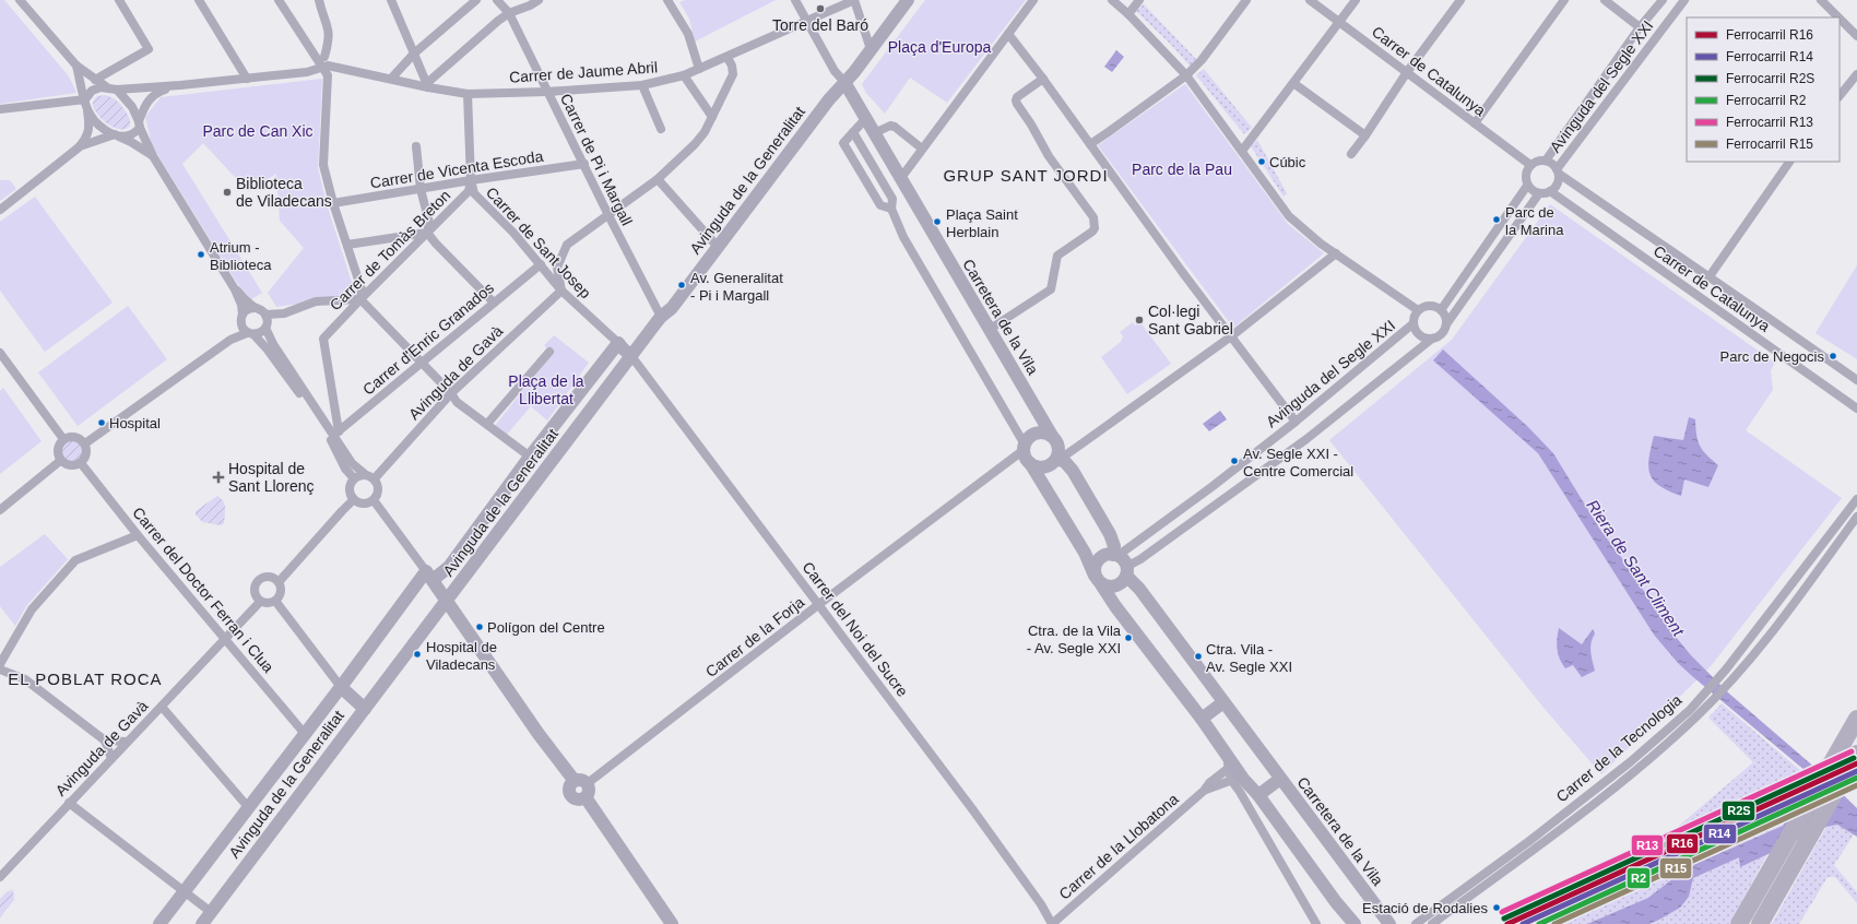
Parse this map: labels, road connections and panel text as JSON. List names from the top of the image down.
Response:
{
  "streets": {
    "street": [
      "Carrer de Catalunya",
      "Carrer de Jaume Abril",
      "Avinguda del Segle XXI",
      "Carrer de Pi i Margall",
      "Carrer de Vicenta Escoda",
      "Avinguda de la Generalitat",
      "Carrer de Sant Josep",
      "Carrer de Tomàs Breton",
      "Carretera de la Vila",
      "Carrer d'Enric Granados",
      "Avinguda de Gavà",
      "Carrer del Doctor Ferran i Clua",
      "Carrer del Noi del Sucre",
      "Carrer de la Forja",
      "Carrer de la Tecnologia",
      "Carrer de la Llobatona"
    ]
  },
  "crossings": [
    ["Carrer de Catalunya", "Avinguda del Segle XXI"],
    ["Carrer de Jaume Abril", "Carrer de Pi i Margall"],
    ["Carrer de Jaume Abril", "Carrer de Sant Josep"],
    ["Avinguda del Segle XXI", "Carretera de la Vila"],
    ["Carrer de Pi i Margall", "Carrer de Vicenta Escoda"],
    ["Carrer de Pi i Margall", "Avinguda de la Generalitat"],
    ["Carrer de Vicenta Escoda", "Carrer de Sant Josep"],
    ["Carrer de Vicenta Escoda", "Carrer de Tomàs Breton"],
    ["Avinguda de la Generalitat", "Carretera de la Vila"],
    ["Avinguda de la Generalitat", "Carrer del Noi del Sucre"],
    ["Carrer de Sant Josep", "Carrer de Tomàs Breton"],
    ["Carrer de Sant Josep", "Carrer d'Enric Granados"],
    ["Carrer de Sant Josep", "Avinguda de Gavà"],
    ["Carrer de Tomàs Breton", "Carrer d'Enric Granados"],
    ["Carretera de la Vila", "Carrer de la Forja"],
    ["Avinguda de Gavà", "Carrer del Doctor Ferran i Clua"],
    ["Carrer del Noi del Sucre", "Carrer de la Forja"],
    ["Carrer del Noi del Sucre", "Carrer de la Llobatona"]
  ],
  "districts": ["GRUP SANT JORDI", "EL POBLAT ROCA"],
  "water": ["Riera de Sant Climent"],
  "parks": [
    "Plaça d'Europa",
    "Parc de Can Xic",
    "Parc de la Pau",
    "Plaça de la Llibertat"
  ],
  "places": {
    "other": [
      "Torre del Baró",
      "Cúbic",
      "Biblioteca de Viladecans",
      "Parc de la Marina",
      "Plaça Saint Herblain",
      "Atrium - Biblioteca",
      "Av. Generalitat - Pi i Margall",
      "Col·legi Sant Gabriel",
      "Parc de Negocis",
      "Hospital",
      "Av. Segle XXI - Centre Comercial",
      "Polígon del Centre",
      "Ctra. de la Vila - Av. Segle XXI",
      "Hospital de Viladecans",
      "Ctra. Vila - Av. Segle XXI",
      "Estació de Rodalies"
    ],
    "health": ["Hospital de Sant Llorenç"]
  },
  "lines": [
    "rail line R13",
    "rail line R2S",
    "rail line R16",
    "rail line R14",
    "rail line R2",
    "rail line R15"
  ],
  "legend": [
    "Ferrocarril R16",
    "Ferrocarril R14",
    "Ferrocarril R2S",
    "Ferrocarril R2",
    "Ferrocarril R13",
    "Ferrocarril R15"
  ]
}
